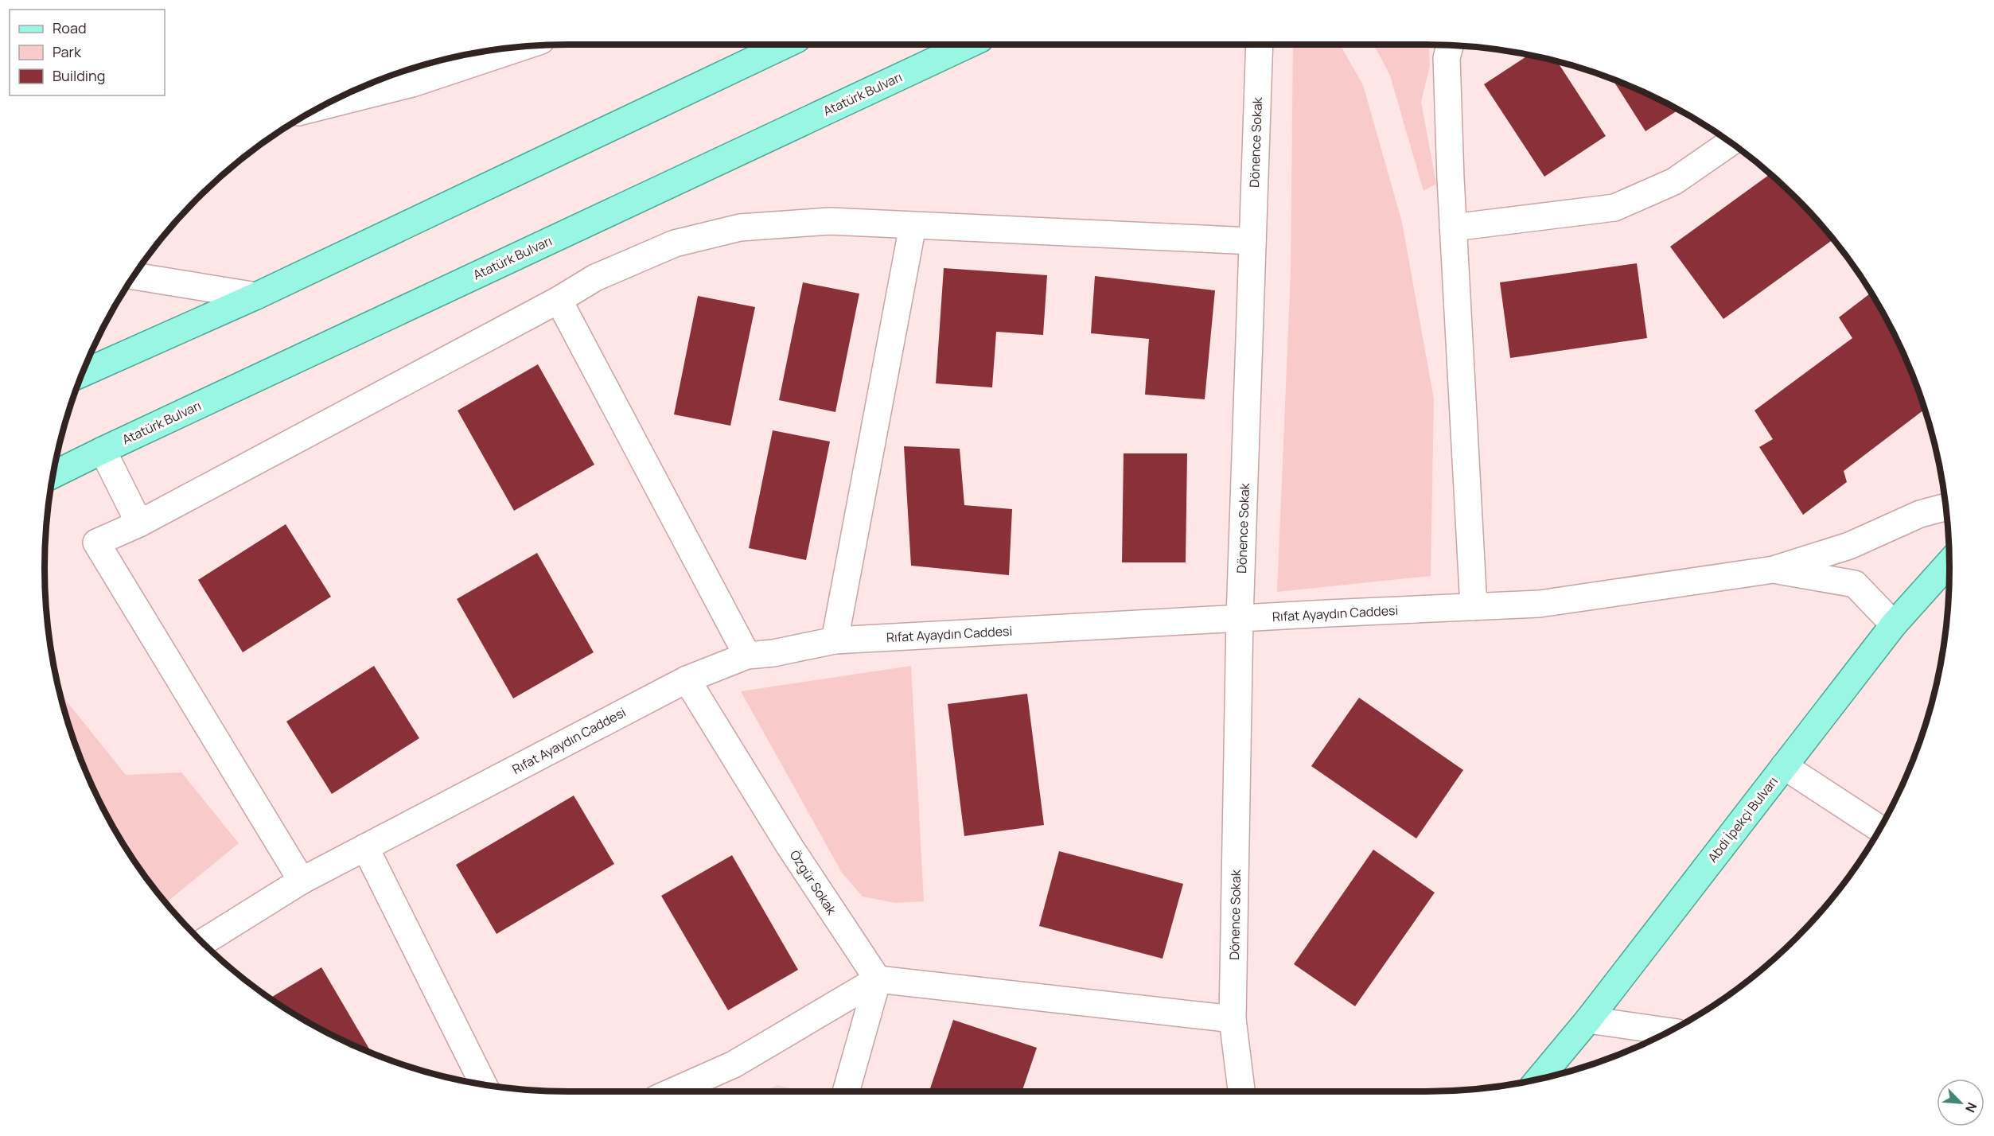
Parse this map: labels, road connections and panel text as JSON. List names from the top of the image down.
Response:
{
  "streets": {
    "main road": ["Atatürk Bulvarı", "Abdi İpekçi Bulvarı"],
    "street": ["Dönence Sokak", "Rıfat Ayaydın Caddesi", "Özgür Sokak"]
  },
  "crossings": [
    ["Dönence Sokak", "Rıfat Ayaydın Caddesi"],
    ["Rıfat Ayaydın Caddesi", "Özgür Sokak"]
  ],
  "legend": ["Road", "Park", "Building"],
  "north": "bottom right"
}
